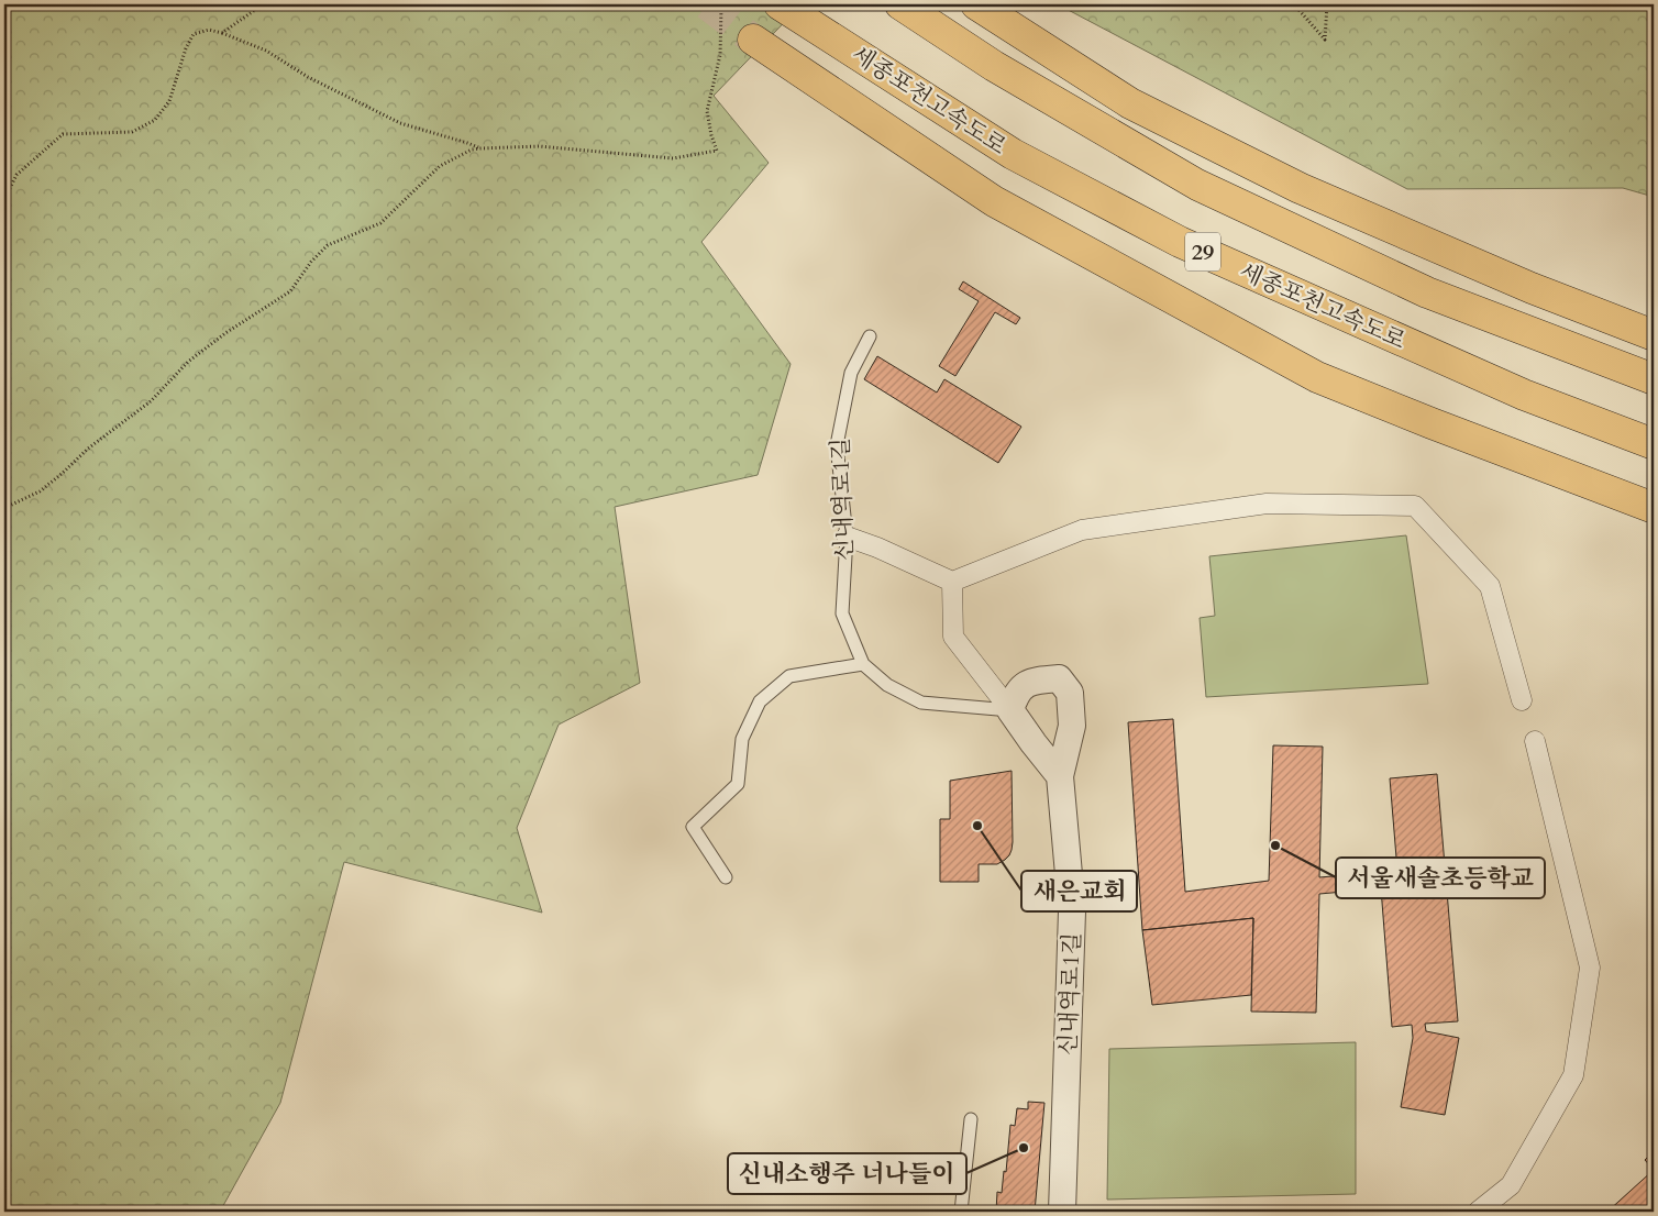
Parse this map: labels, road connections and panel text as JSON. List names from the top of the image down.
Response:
{
  "streets": {
    "highway": ["세종포천고속도로", "29"],
    "street": ["신내역로1길"]
  },
  "places": ["새은교회", "서울새솔초등학교", "신내소행주 너나들이"]
}
